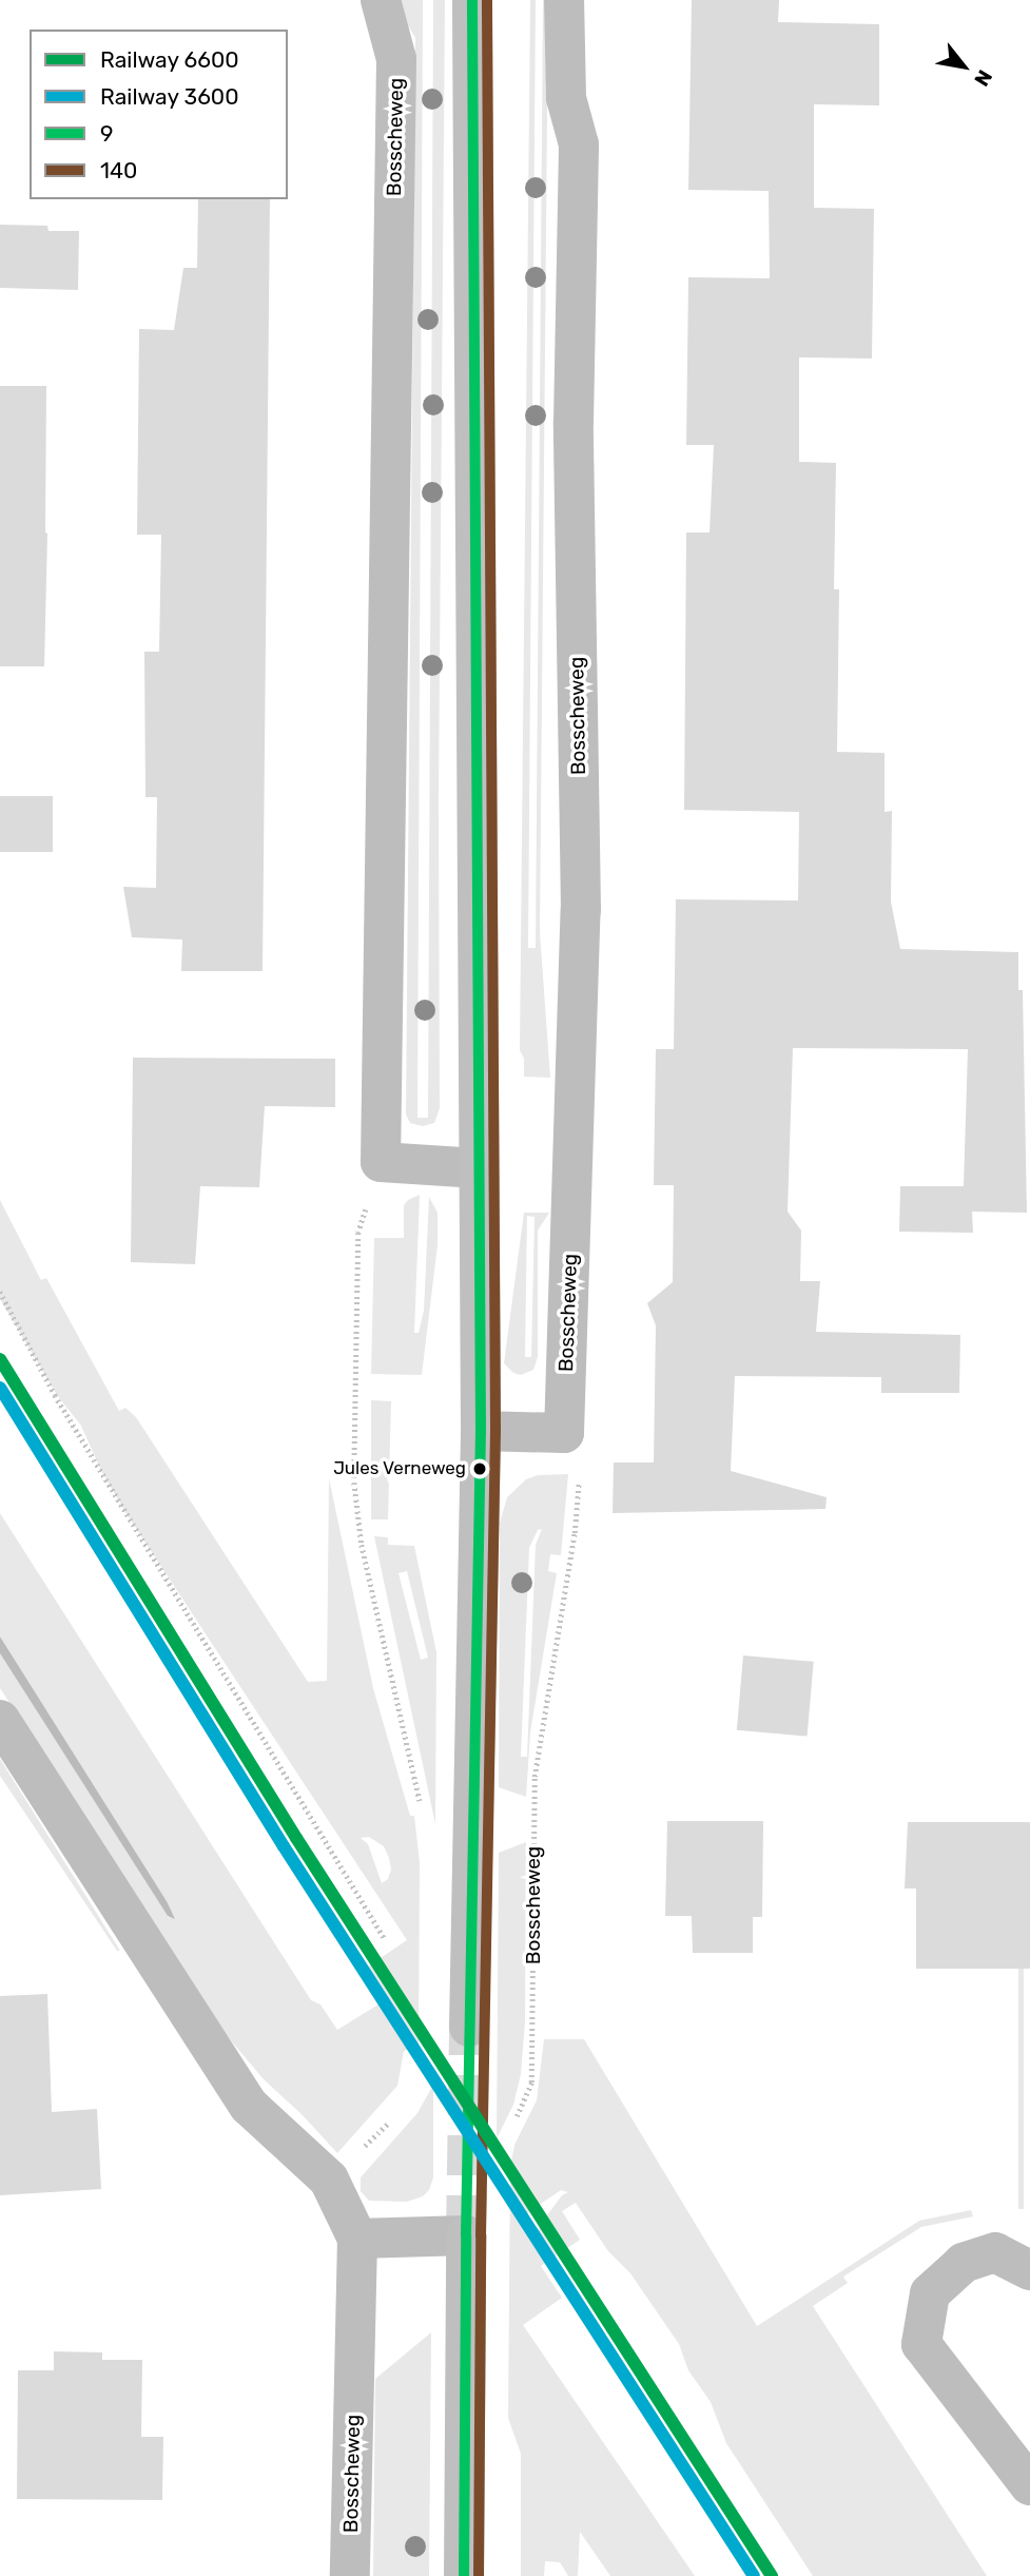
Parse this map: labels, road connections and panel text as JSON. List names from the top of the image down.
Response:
{
  "streets": {
    "street": ["Bosscheweg"]
  },
  "places": ["Jules Verneweg"],
  "lines": [
    "transit line 9",
    "transit line 140",
    "rail line 6600",
    "rail line 3600"
  ],
  "legend": [
    "Railway 6600",
    "Railway 3600",
    "9",
    "140"
  ],
  "north": "bottom right"
}
